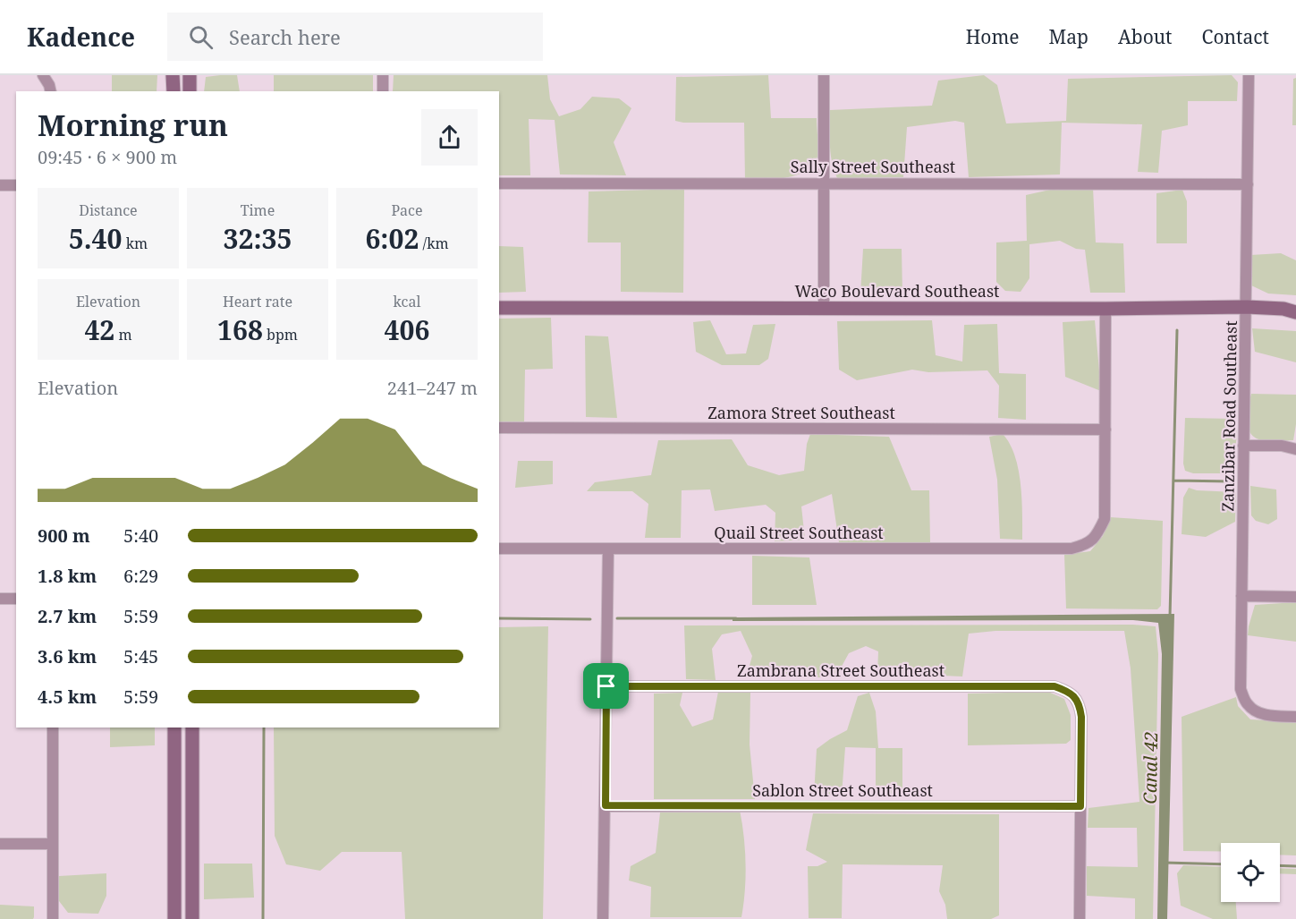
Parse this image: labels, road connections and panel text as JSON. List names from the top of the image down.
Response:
{
  "streets": {
    "street": [
      "Sally Street Southeast",
      "Waco Boulevard Southeast",
      "Zamora Street Southeast",
      "Zanzibar Road Southeast",
      "Quail Street Southeast",
      "Zambrana Street Southeast",
      "Sablon Street Southeast"
    ]
  },
  "crossings": [
    ["Sally Street Southeast", "Zanzibar Road Southeast"],
    ["Waco Boulevard Southeast", "Zanzibar Road Southeast"],
    ["Zamora Street Southeast", "Quail Street Southeast"],
    ["Zambrana Street Southeast", "Sablon Street Southeast"]
  ],
  "water": ["Canal 42"],
  "page": {
    "header": "Kadence",
    "search": "Search here",
    "nav": [
      "Home",
      "Map",
      "About",
      "Contact"
    ],
    "heading": ["Morning run", "09:45 · 6 × 900 m"],
    "stats": [
      ["Distance", "5.40 km"],
      ["Time", "32:35"],
      ["Pace", "6:02 /km"],
      ["Elevation", "42 m"],
      ["Heart rate", "168 bpm"],
      ["kcal", "406"]
    ],
    "chart": ["Elevation", "241–247 m"],
    "list": [
      {
        "name": "900 m",
        "note": "5:40"
      },
      {
        "name": "1.8 km",
        "note": "6:29"
      },
      {
        "name": "2.7 km",
        "note": "5:59"
      },
      {
        "name": "3.6 km",
        "note": "5:45"
      },
      {
        "name": "4.5 km",
        "note": "5:59"
      }
    ]
  }
}
